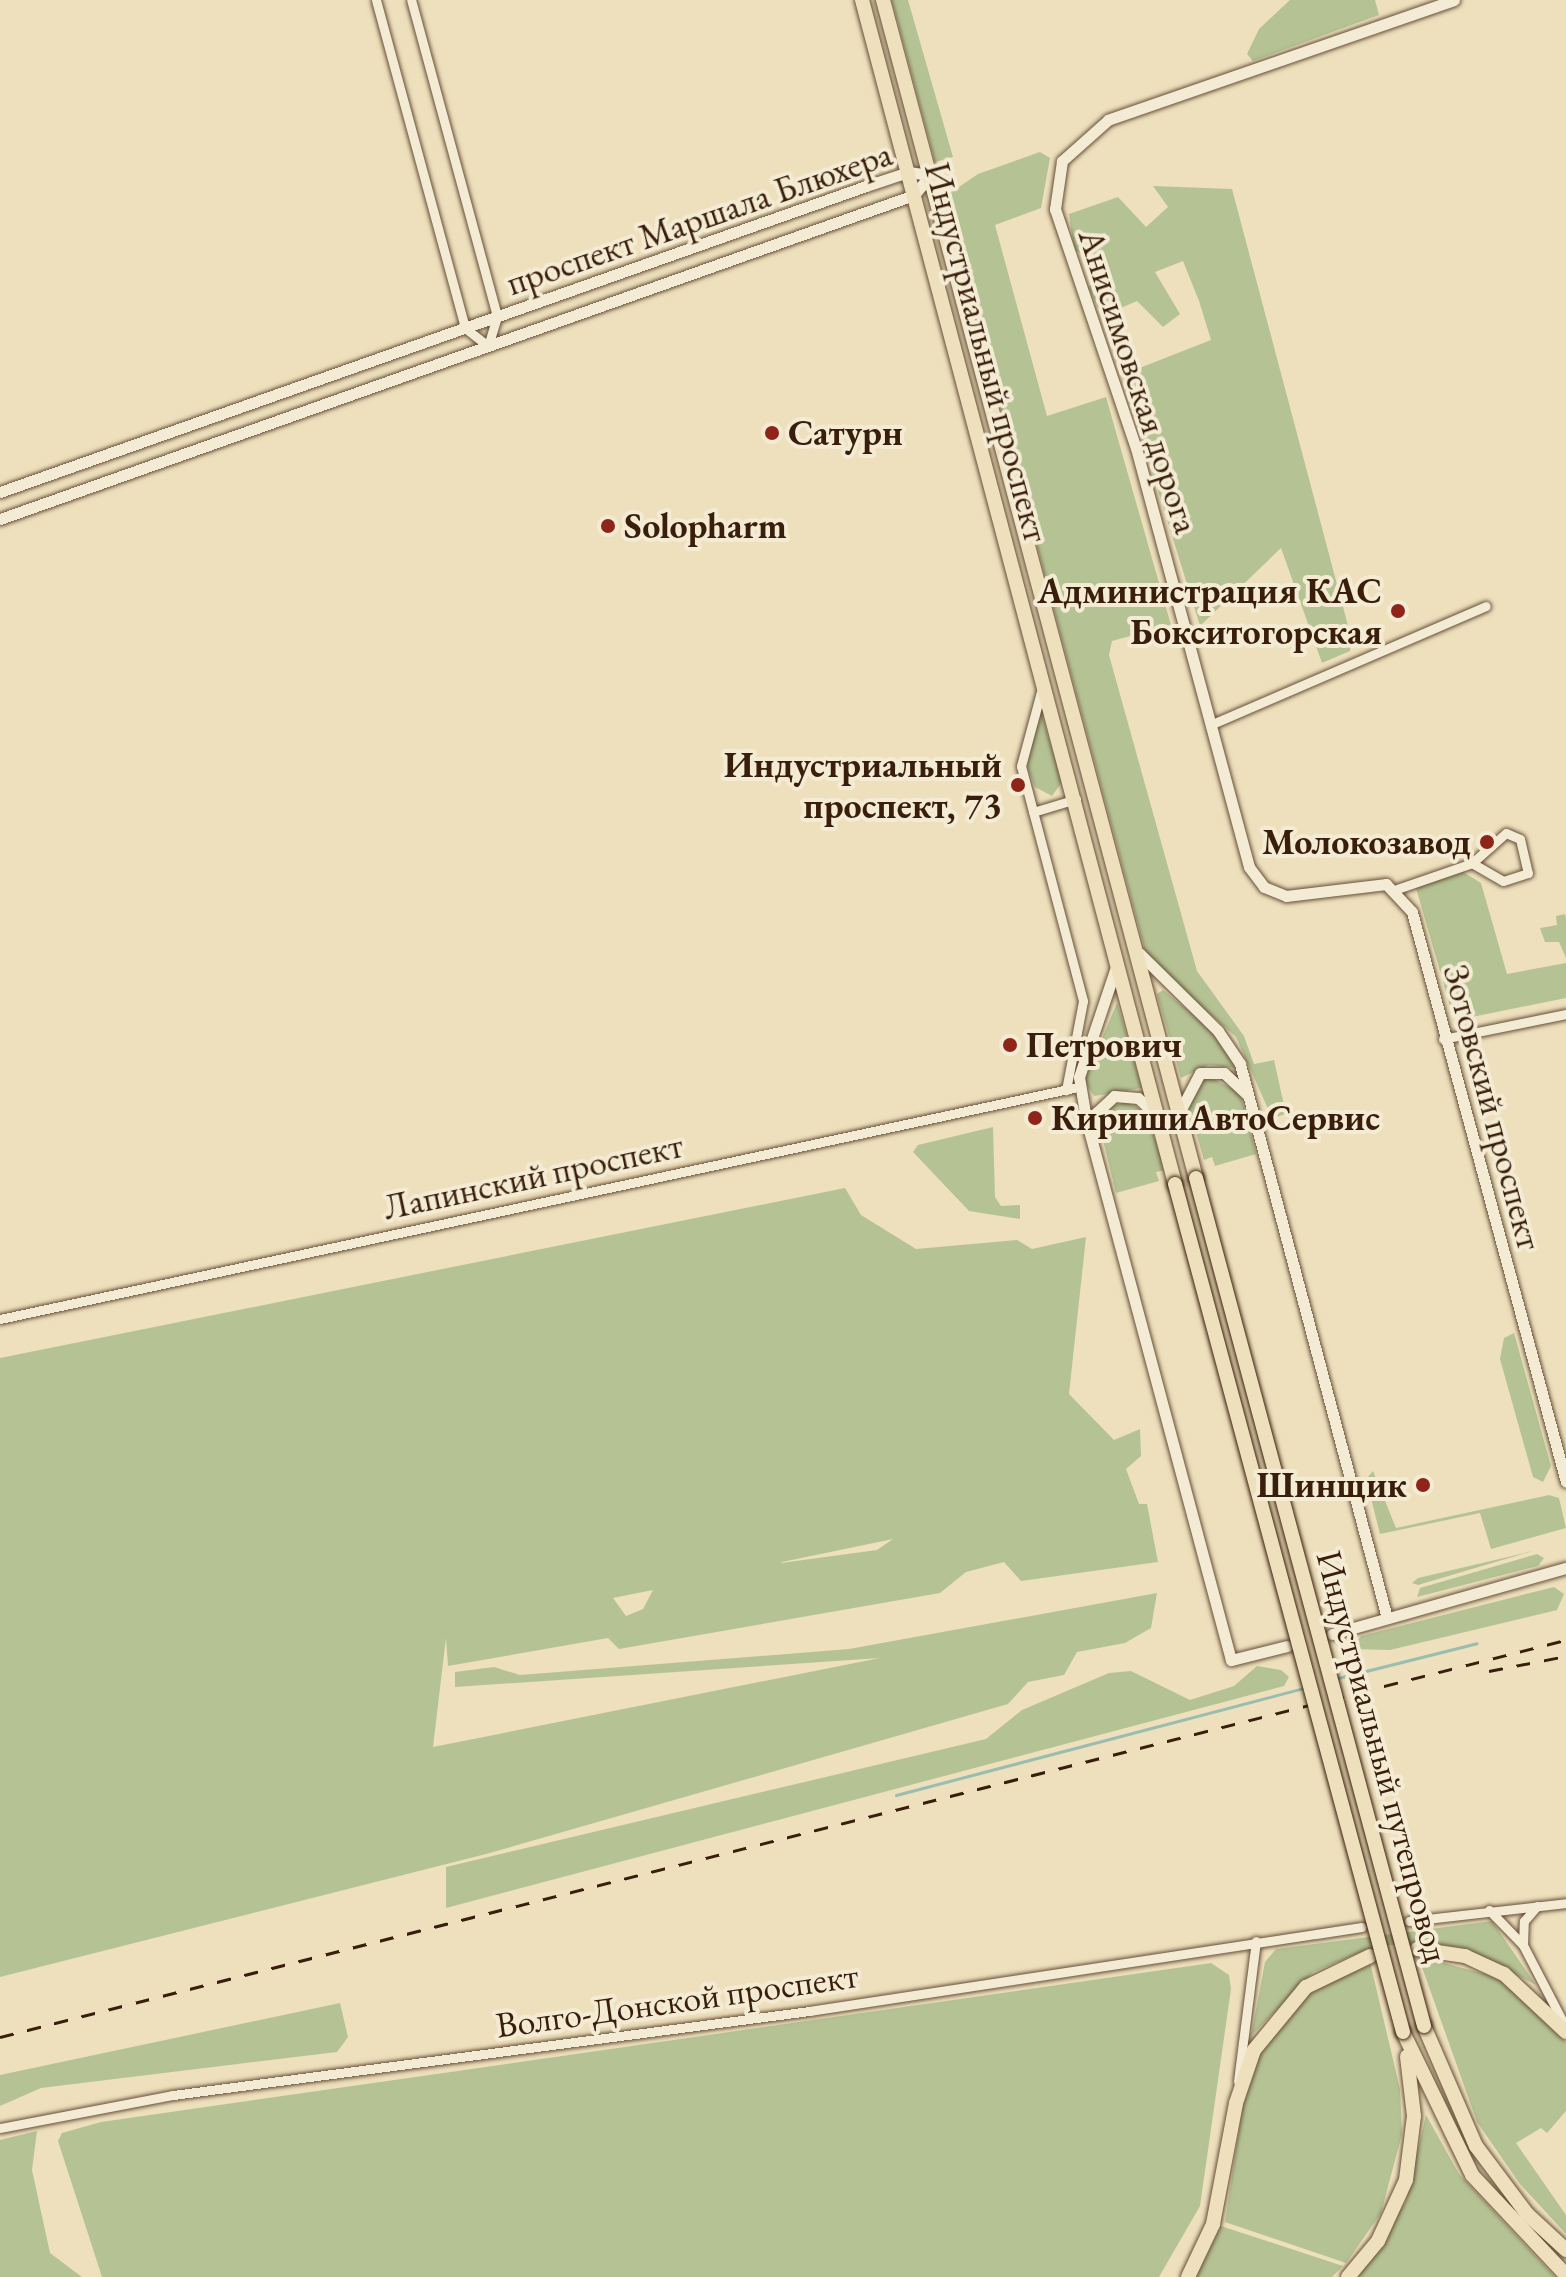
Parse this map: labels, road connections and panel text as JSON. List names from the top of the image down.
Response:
{
  "streets": {
    "main road": ["Индустриальный проспект", "Индустриальный путепровод"],
    "street": [
      "проспект Маршала Блюхера",
      "Анисимовская дорога",
      "Зотовский проспект",
      "Лапинский проспект",
      "Волго-Донской проспект"
    ]
  },
  "crossings": [
    ["проспект Маршала Блюхера", "Индустриальный проспект"],
    ["Индустриальный проспект", "Индустриальный путепровод"],
    ["Анисимовская дорога", "Зотовский проспект"]
  ],
  "places": [
    "Сатурн",
    "Solopharm",
    "Администрация КАС Бокситогорская",
    "Индустриальный проспект, 73",
    "Молокозавод",
    "Петрович",
    "КиришиАвтоСервис",
    "Шинщик"
  ]
}
